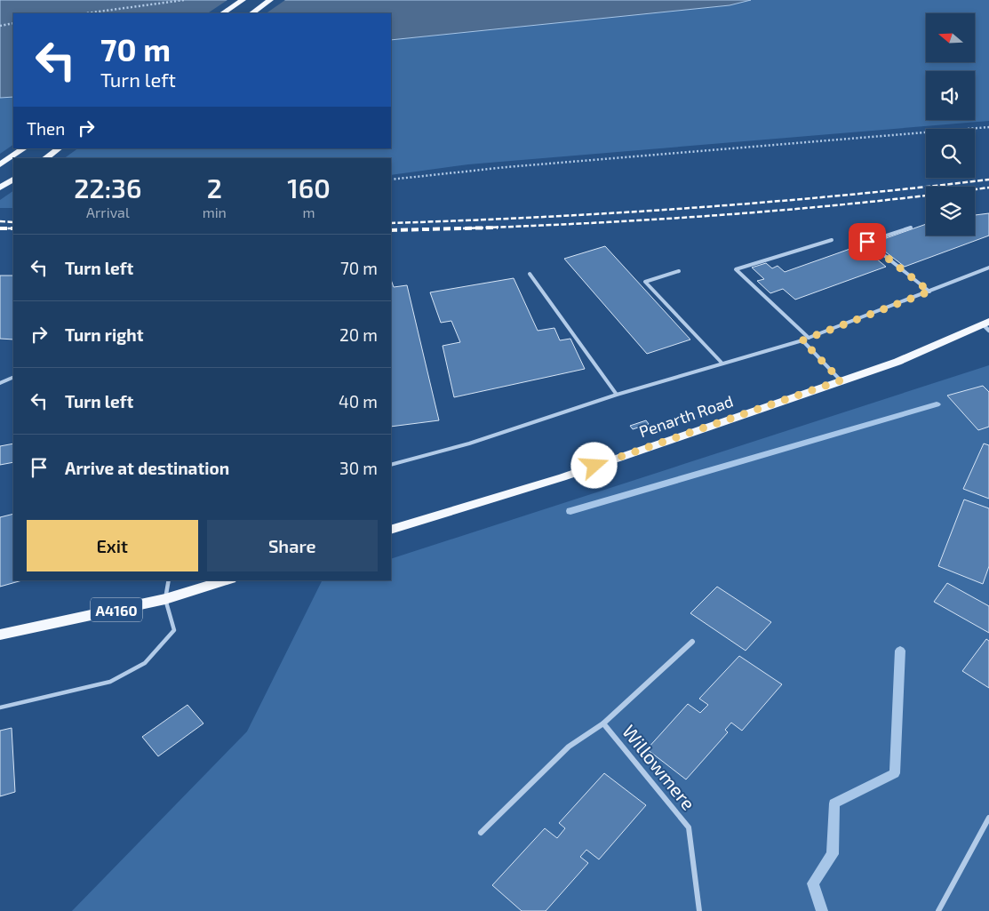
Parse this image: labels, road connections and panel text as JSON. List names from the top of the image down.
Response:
{
  "streets": {
    "main road": ["Penarth Road", "A4160"],
    "street": ["Willowmere"]
  },
  "north": "left",
  "page": {
    "turn": ["70 m", "Turn left"],
    "then": "Then",
    "eta": [
      "22:36",
      "Arrival",
      "2",
      "min",
      "160",
      "m"
    ],
    "list": [
      {
        "name": "Turn left",
        "value": "70 m"
      },
      {
        "name": "Turn right",
        "value": "20 m"
      },
      {
        "name": "Turn left",
        "value": "40 m"
      },
      {
        "name": "Arrive at destination",
        "value": "30 m"
      }
    ],
    "buttons": ["Exit", "Share"]
  }
}
